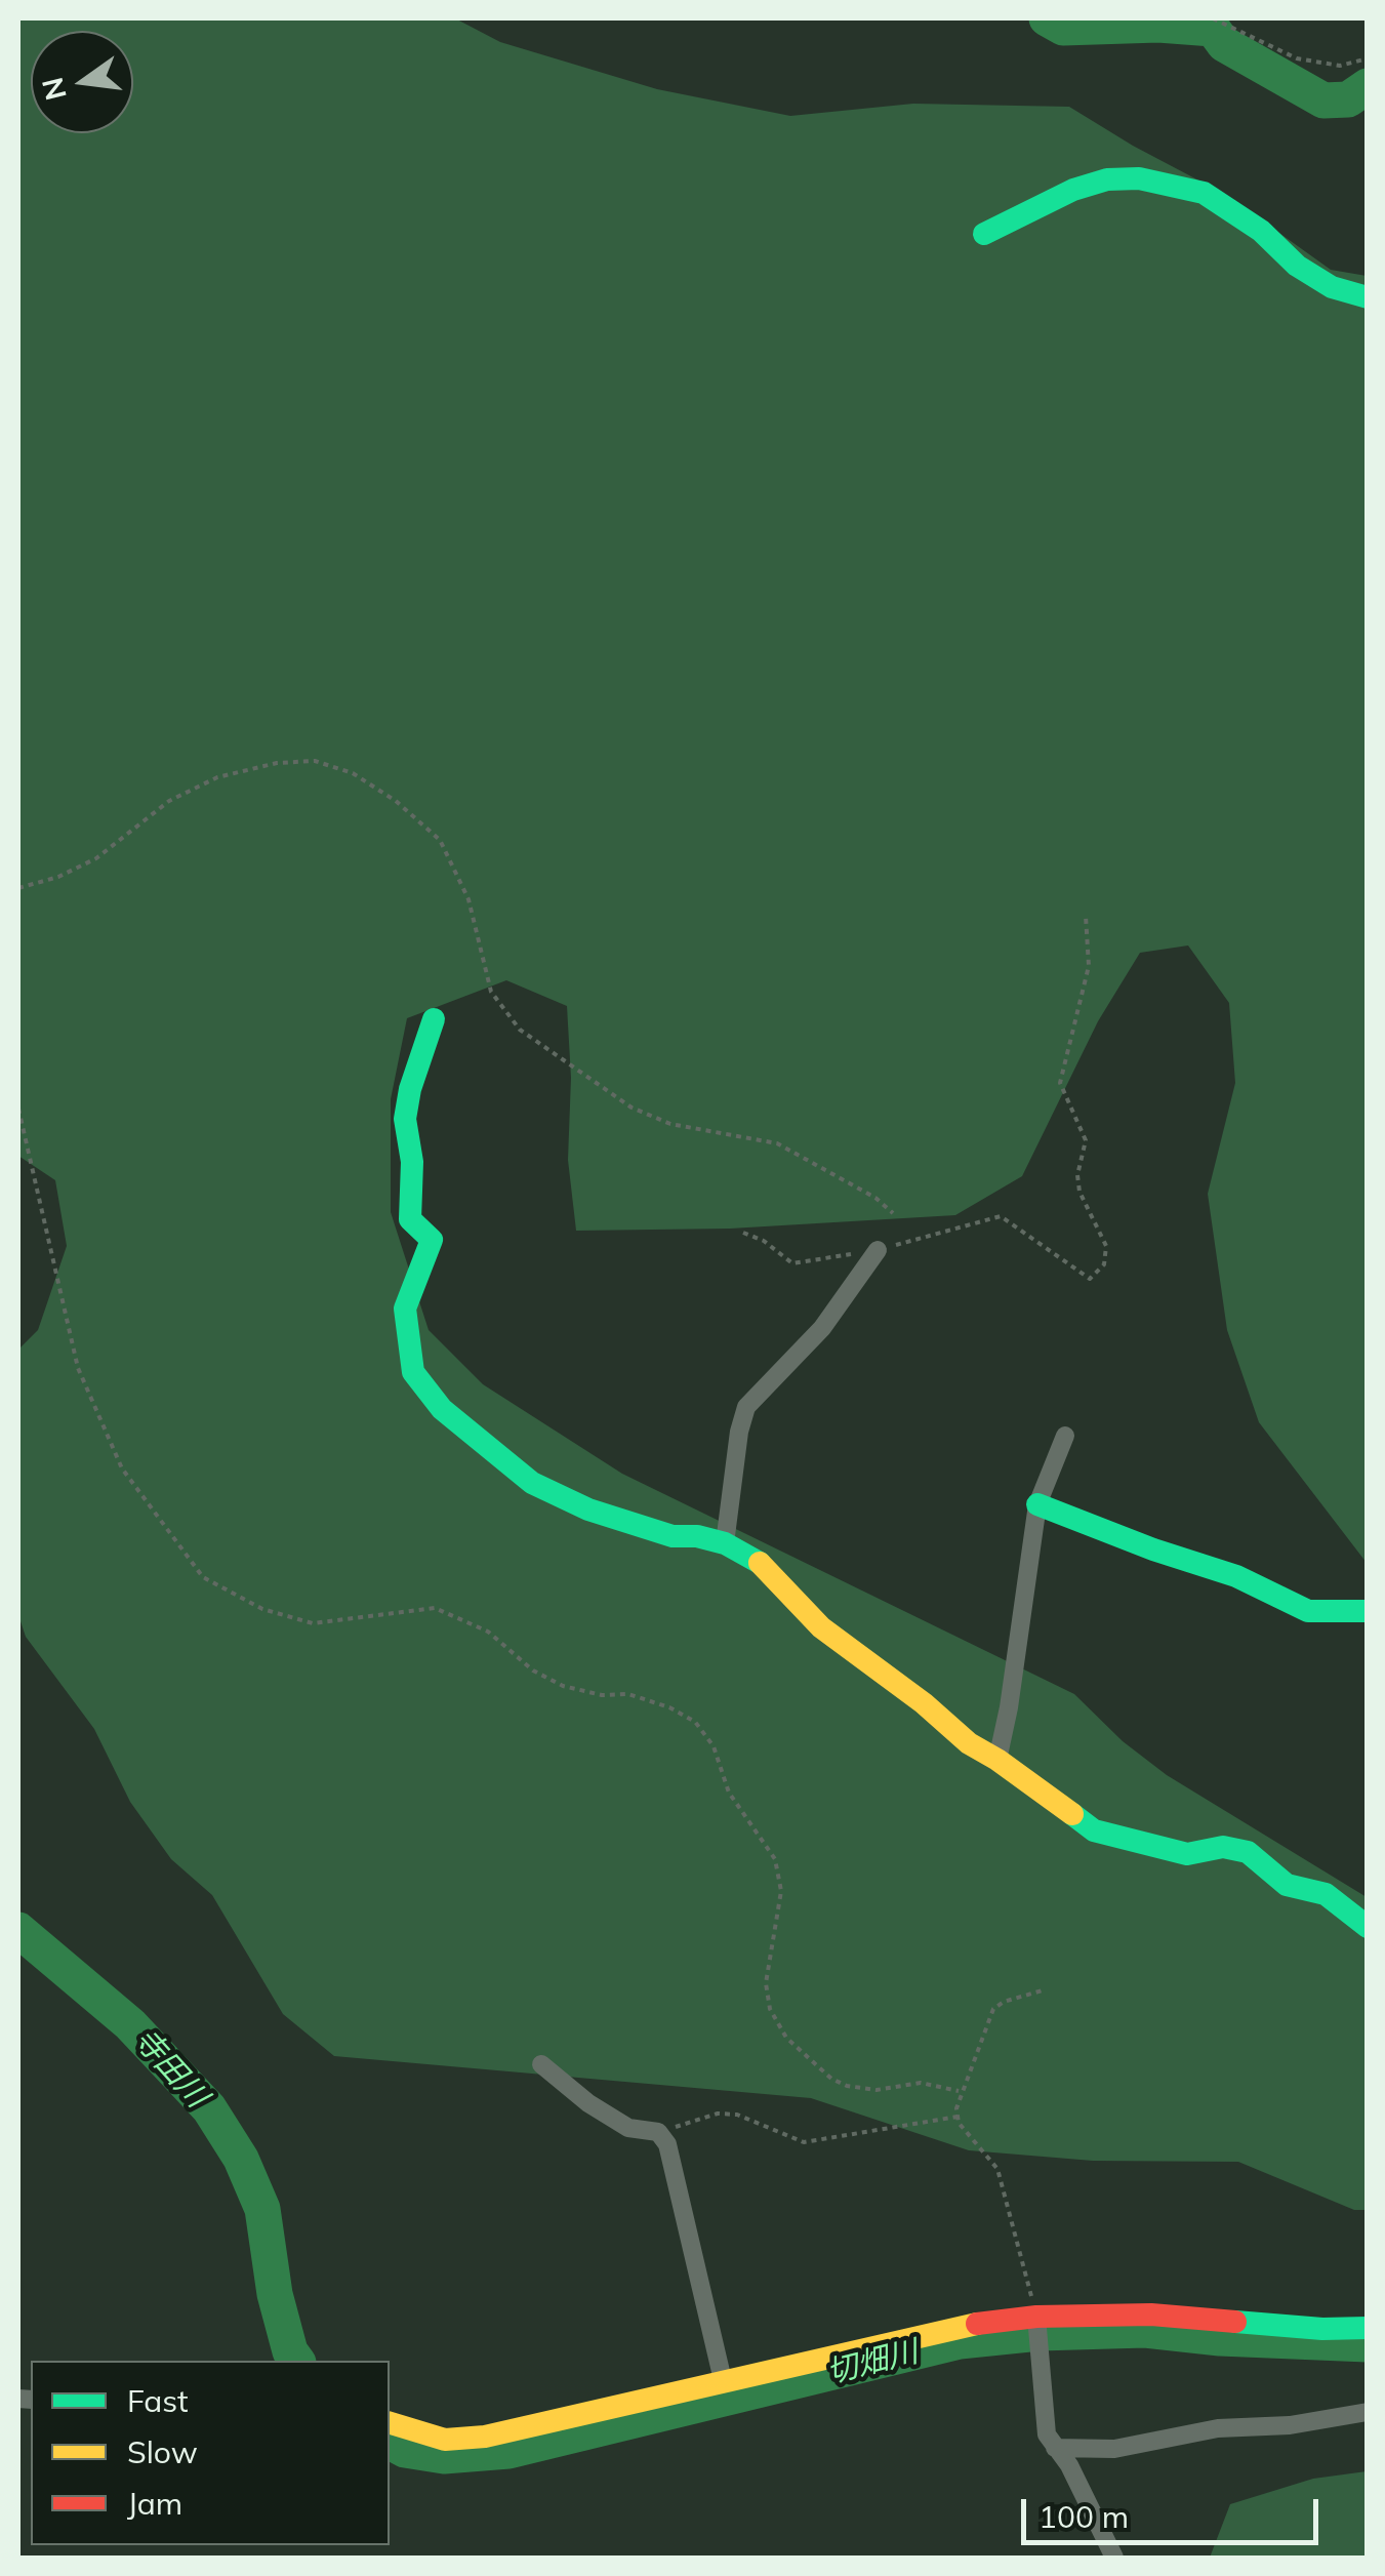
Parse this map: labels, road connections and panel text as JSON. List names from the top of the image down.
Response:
{
  "water": ["寺田川", "切畑川"],
  "legend": ["Fast", "Slow", "Jam"],
  "scale_bar": "100 m",
  "north": "left"
}
